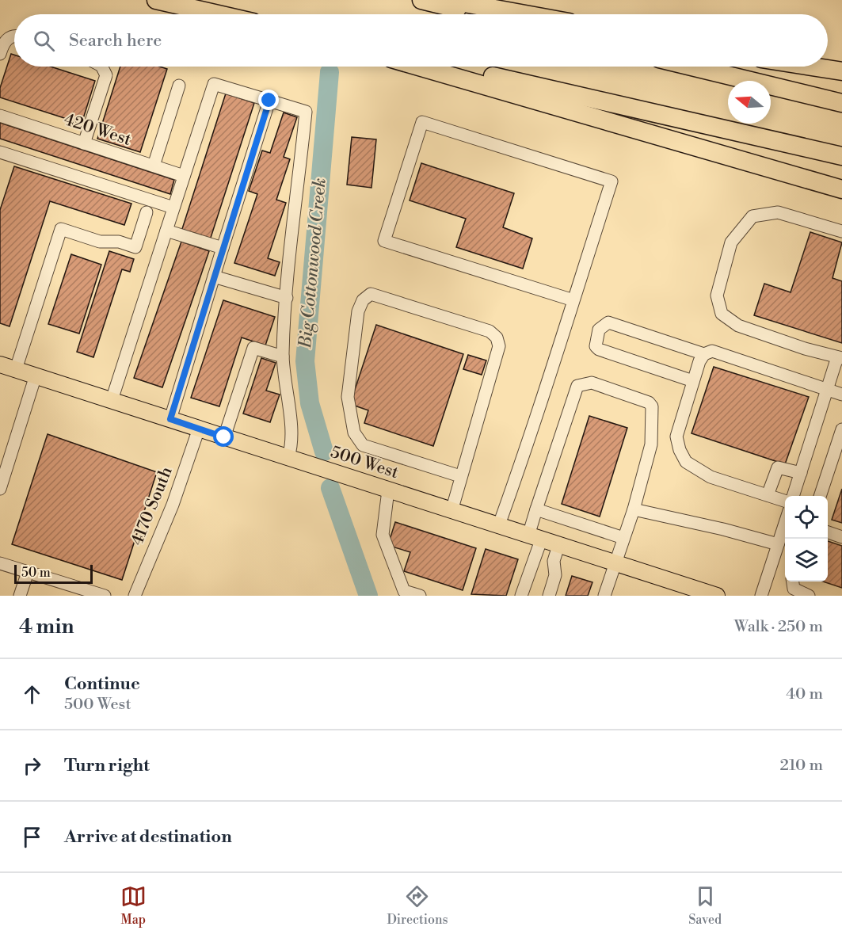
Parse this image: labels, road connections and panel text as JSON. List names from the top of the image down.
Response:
{
  "streets": {
    "main road": ["500 West"],
    "street": ["420 West", "4170 South"]
  },
  "crossings": [
    ["500 West", "4170 South"]
  ],
  "water": ["Big Cottonwood Creek"],
  "scale_bar": "50 m",
  "north": "left",
  "page": {
    "search": "Search here",
    "scale": "50 m",
    "heading": ["4 min", "Walk · 250 m"],
    "list": [
      ["Continue", "500 West", "40 m"],
      ["Turn right", "210 m"],
      "Arrive at destination"
    ],
    "nav": ["Map", "Directions", "Saved"]
  }
}
